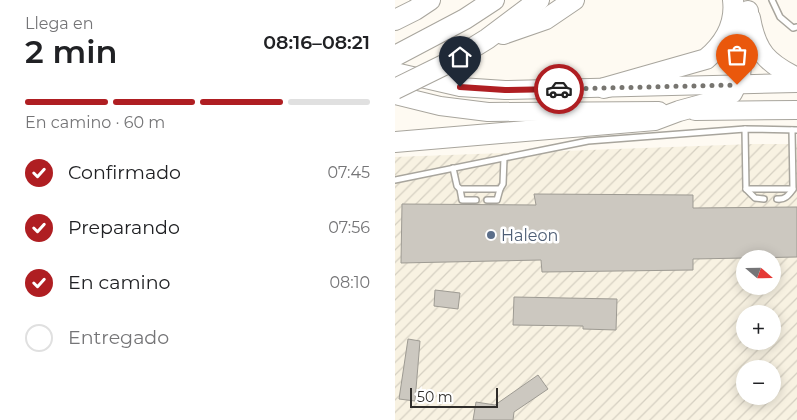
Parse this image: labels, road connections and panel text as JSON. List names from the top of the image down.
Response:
{
  "places": ["Haleon"],
  "scale_bar": "50 m",
  "north": "right",
  "page": {
    "heading": ["2 min", "Llega en", "08:16–08:21"],
    "bar": "En camino · 60 m",
    "list": [
      ["Confirmado", "07:45"],
      ["Preparando", "07:56"],
      ["En camino", "08:10"],
      "Entregado"
    ],
    "map_buttons": ["+", "−"],
    "scale": "50 m"
  }
}
